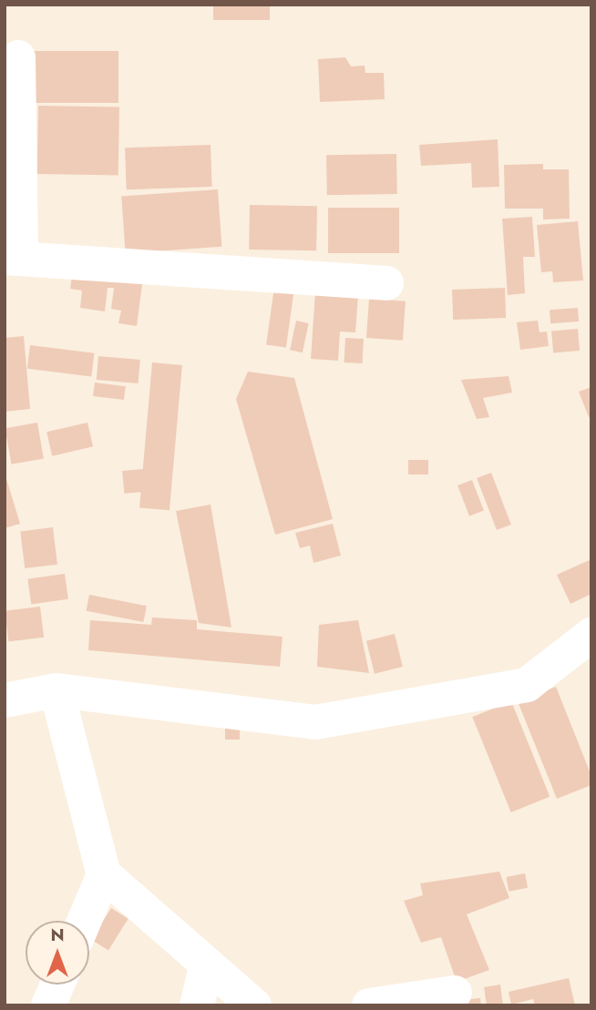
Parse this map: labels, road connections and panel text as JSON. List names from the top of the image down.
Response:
{
  "north": "top"
}
